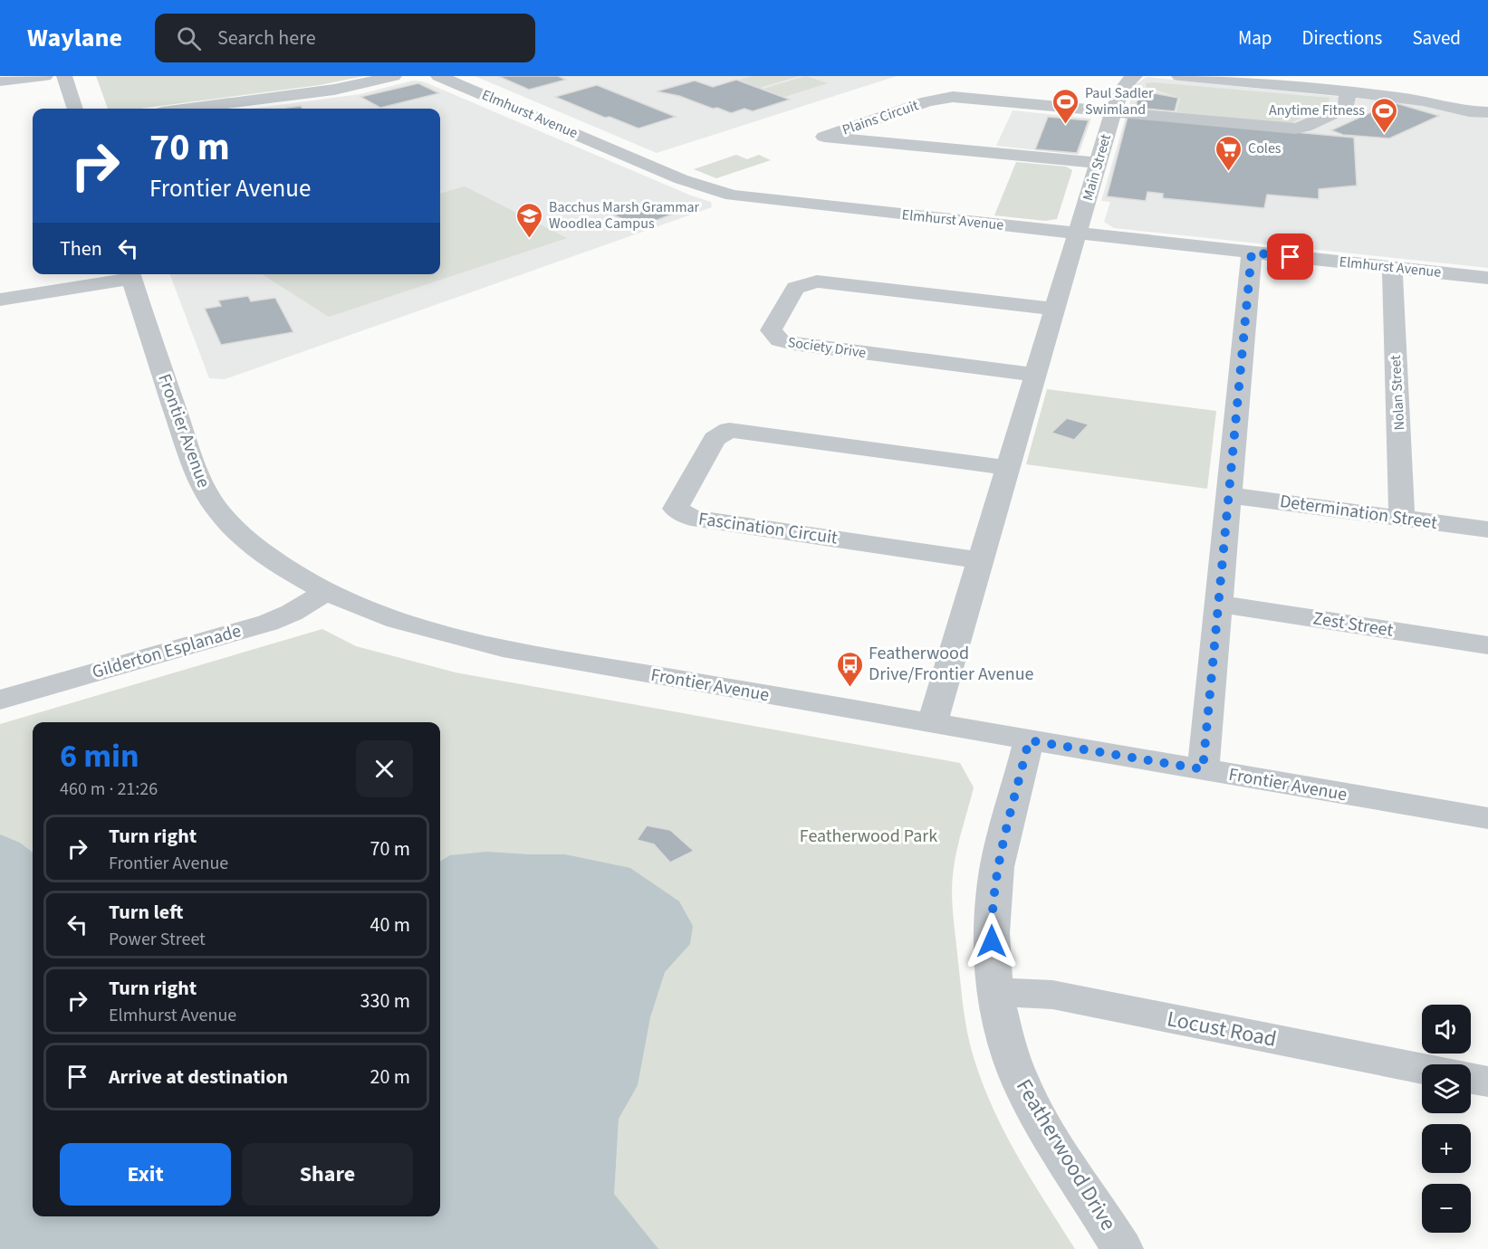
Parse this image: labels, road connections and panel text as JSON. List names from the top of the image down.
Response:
{
  "streets": {
    "street": [
      "Elmhurst Avenue",
      "Plains Circuit",
      "Main Street",
      "Society Drive",
      "Nolan Street",
      "Frontier Avenue",
      "Determination Street",
      "Fascination Circuit",
      "Zest Street",
      "Gilderton Esplanade",
      "Locust Road",
      "Featherwood Drive"
    ]
  },
  "crossings": [
    ["Elmhurst Avenue", "Main Street"],
    ["Elmhurst Avenue", "Nolan Street"],
    ["Plains Circuit", "Main Street"],
    ["Main Street", "Society Drive"],
    ["Main Street", "Frontier Avenue"],
    ["Main Street", "Fascination Circuit"],
    ["Nolan Street", "Determination Street"],
    ["Frontier Avenue", "Gilderton Esplanade"],
    ["Frontier Avenue", "Featherwood Drive"],
    ["Locust Road", "Featherwood Drive"]
  ],
  "parks": ["Featherwood Park"],
  "places": {
    "sports": ["Paul Sadler Swimland", "Anytime Fitness"],
    "supermarket": ["Coles"],
    "school or university": ["Bacchus Marsh Grammar Woodlea Campus"],
    "bus stop": ["Featherwood Drive/Frontier Avenue"]
  },
  "page": {
    "header": "Waylane",
    "search": "Search here",
    "nav": ["Map", "Directions", "Saved"],
    "turn": ["70 m", "Frontier Avenue"],
    "then": "Then",
    "heading": ["6 min", "460 m · 21:26"],
    "list": [
      {
        "name": "Turn right",
        "note": "Frontier Avenue",
        "value": "70 m"
      },
      {
        "name": "Turn left",
        "note": "Power Street",
        "value": "40 m"
      },
      {
        "name": "Turn right",
        "note": "Elmhurst Avenue",
        "value": "330 m"
      },
      {
        "name": "Arrive at destination",
        "value": "20 m"
      }
    ],
    "map_buttons": ["+", "−"],
    "buttons": ["Exit", "Share"]
  }
}
